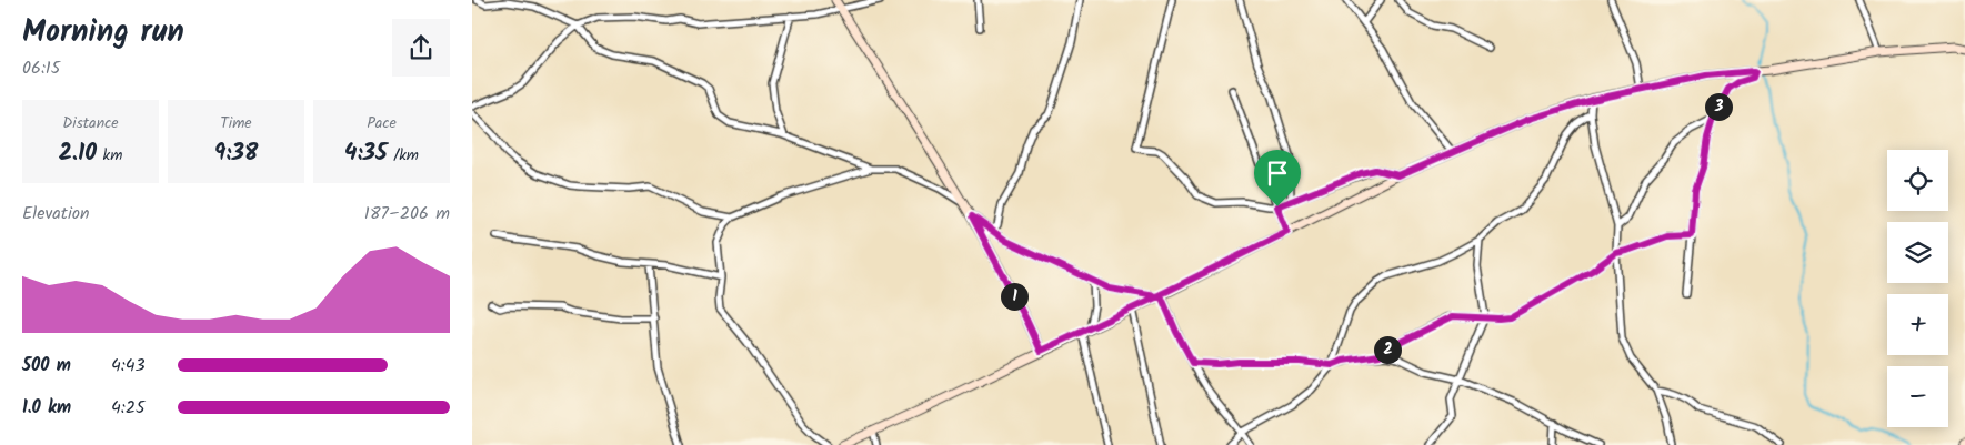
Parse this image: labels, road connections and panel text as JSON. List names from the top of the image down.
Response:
{
  "page": {
    "heading": ["Morning run", "06:15"],
    "pins": ["3", "1", "2"],
    "stats": [
      ["Distance", "2.10 km"],
      ["Time", "9:38"],
      ["Pace", "4:35 /km"]
    ],
    "map_buttons": ["+", "−"],
    "chart": ["Elevation", "187–206 m"],
    "list": [
      {
        "name": "500 m",
        "note": "4:43"
      },
      {
        "name": "1.0 km",
        "note": "4:25"
      }
    ]
  }
}
